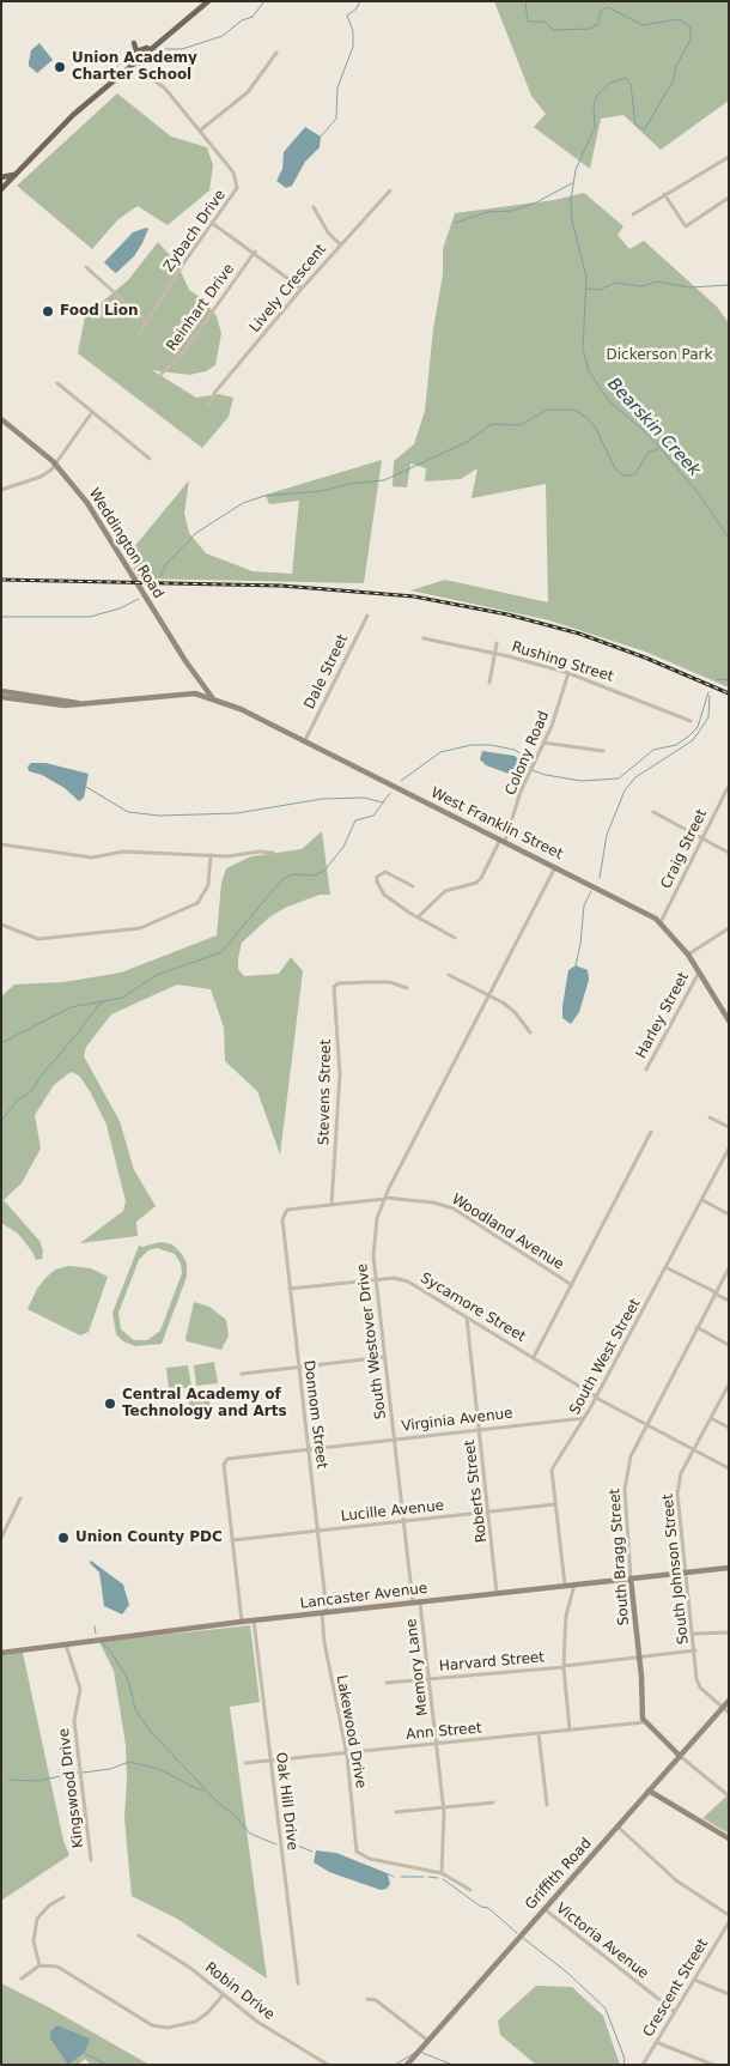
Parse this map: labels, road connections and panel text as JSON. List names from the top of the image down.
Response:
{
  "streets": {
    "main road": [
      "Weddington Road",
      "West Franklin Street",
      "South Bragg Street",
      "Lancaster Avenue",
      "Griffith Road"
    ],
    "street": [
      "Zybach Drive",
      "Lively Crescent",
      "Reinhart Drive",
      "Rushing Street",
      "Dale Street",
      "Colony Road",
      "Craig Street",
      "Harley Street",
      "Stevens Street",
      "Woodland Avenue",
      "Sycamore Street",
      "South Westover Drive",
      "South West Street",
      "Donnom Street",
      "Virginia Avenue",
      "Roberts Street",
      "Lucille Avenue",
      "South Johnson Street",
      "Harvard Street",
      "Memory Lane",
      "Lakewood Drive",
      "Ann Street",
      "Kingswood Drive",
      "Oak Hill Drive",
      "Victoria Avenue",
      "Crescent Street",
      "Robin Drive"
    ]
  },
  "crossings": [
    ["Weddington Road", "West Franklin Street"],
    ["Rushing Street", "Colony Road"],
    ["Dale Street", "West Franklin Street"],
    ["Colony Road", "West Franklin Street"],
    ["West Franklin Street", "Craig Street"],
    ["West Franklin Street", "Harley Street"],
    ["West Franklin Street", "South Westover Drive"],
    ["Stevens Street", "Woodland Avenue"],
    ["Woodland Avenue", "Sycamore Street"],
    ["Woodland Avenue", "South Westover Drive"],
    ["Woodland Avenue", "Donnom Street"],
    ["Sycamore Street", "South Westover Drive"],
    ["Sycamore Street", "South West Street"],
    ["Sycamore Street", "Donnom Street"],
    ["Sycamore Street", "Roberts Street"],
    ["Sycamore Street", "South Bragg Street"],
    ["Sycamore Street", "South Johnson Street"],
    ["South Westover Drive", "Virginia Avenue"],
    ["South Westover Drive", "Lucille Avenue"],
    ["South Westover Drive", "Lancaster Avenue"],
    ["South Westover Drive", "Memory Lane"],
    ["South West Street", "Virginia Avenue"],
    ["South West Street", "Lucille Avenue"],
    ["South West Street", "Lancaster Avenue"],
    ["Donnom Street", "Virginia Avenue"],
    ["Donnom Street", "Lucille Avenue"],
    ["Donnom Street", "Lancaster Avenue"],
    ["Donnom Street", "Lakewood Drive"],
    ["Virginia Avenue", "Roberts Street"],
    ["Virginia Avenue", "Lucille Avenue"],
    ["Roberts Street", "Lucille Avenue"],
    ["Roberts Street", "Lancaster Avenue"],
    ["South Bragg Street", "Lancaster Avenue"],
    ["South Bragg Street", "Harvard Street"],
    ["South Bragg Street", "Ann Street"],
    ["South Johnson Street", "Lancaster Avenue"],
    ["South Johnson Street", "Harvard Street"],
    ["South Johnson Street", "Griffith Road"],
    ["Lancaster Avenue", "Memory Lane"],
    ["Lancaster Avenue", "Lakewood Drive"],
    ["Lancaster Avenue", "Kingswood Drive"],
    ["Lancaster Avenue", "Oak Hill Drive"],
    ["Harvard Street", "Memory Lane"],
    ["Memory Lane", "Lakewood Drive"],
    ["Memory Lane", "Ann Street"],
    ["Lakewood Drive", "Ann Street"],
    ["Ann Street", "Oak Hill Drive"],
    ["Griffith Road", "Victoria Avenue"],
    ["Victoria Avenue", "Crescent Street"]
  ],
  "water": ["Bearskin Creek"],
  "parks": ["Dickerson Park"],
  "places": [
    "Union Academy Charter School",
    "Food Lion",
    "Central Academy of Technology and Arts",
    "Union County PDC"
  ]
}
